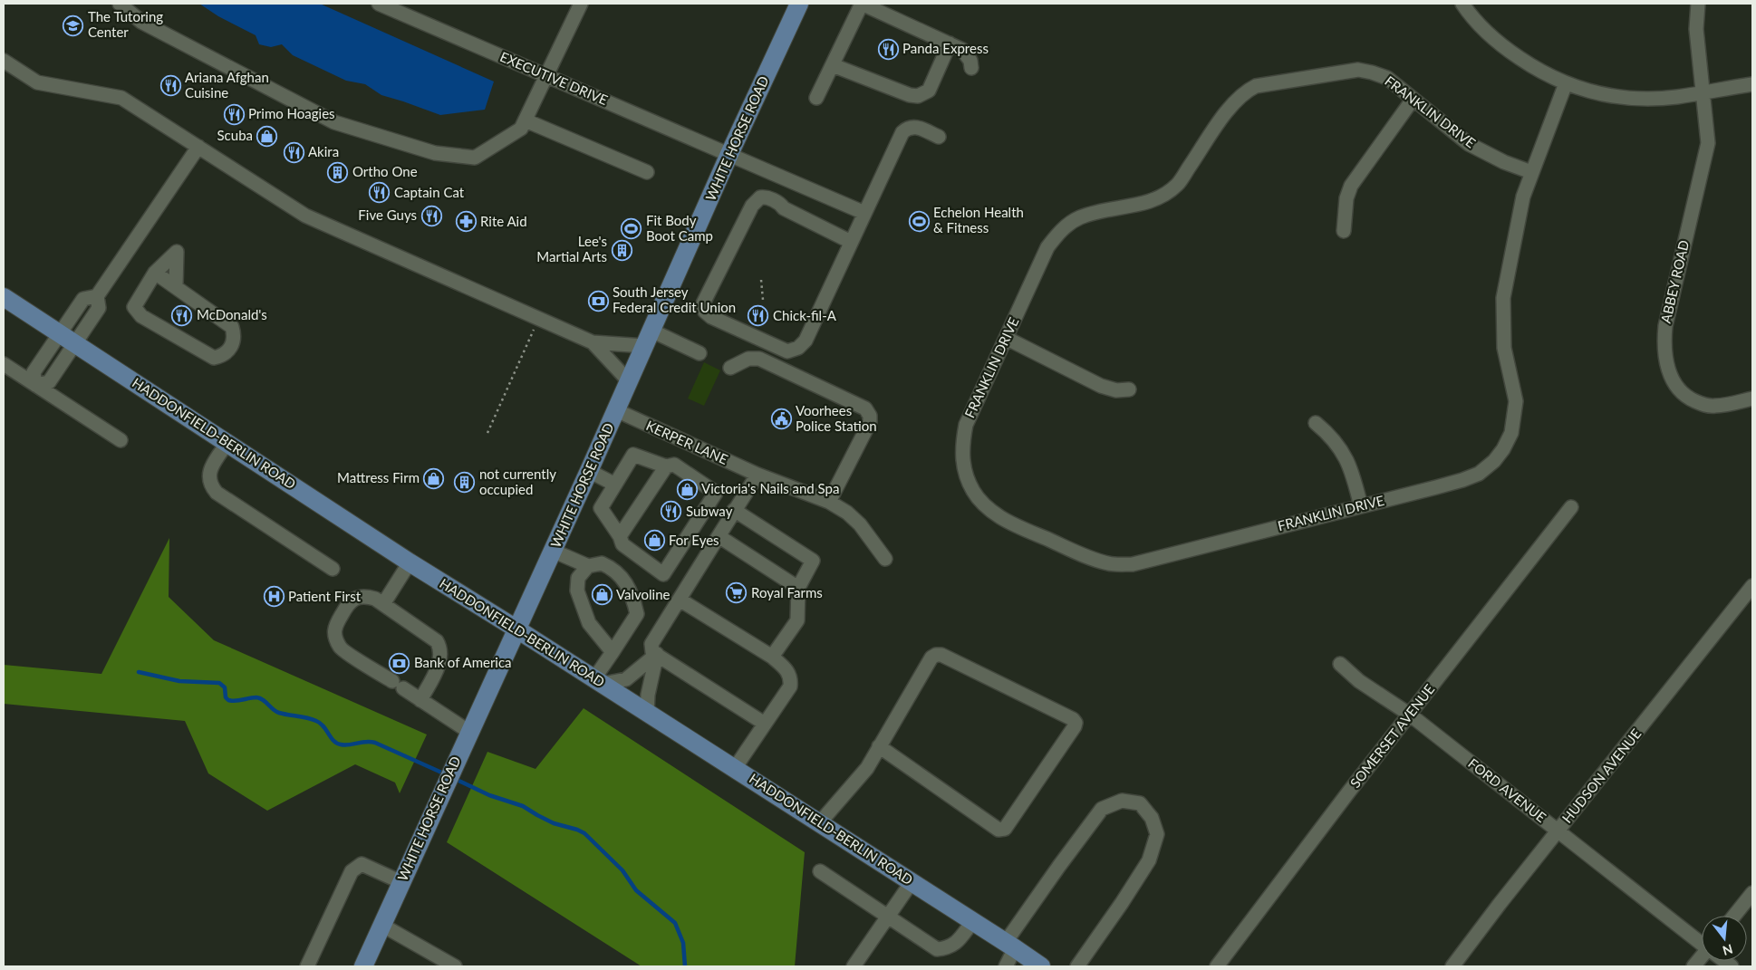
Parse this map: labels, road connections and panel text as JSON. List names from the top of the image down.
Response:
{
  "streets": {
    "main road": ["WHITE HORSE ROAD", "HADDONFIELD-BERLIN ROAD"],
    "street": [
      "EXECUTIVE DRIVE",
      "FRANKLIN DRIVE",
      "ABBEY ROAD",
      "KERPER LANE",
      "SOMERSET AVENUE",
      "HUDSON AVENUE",
      "FORD AVENUE"
    ]
  },
  "crossings": [
    ["EXECUTIVE DRIVE", "WHITE HORSE ROAD"],
    ["WHITE HORSE ROAD", "HADDONFIELD-BERLIN ROAD"],
    ["WHITE HORSE ROAD", "KERPER LANE"],
    ["SOMERSET AVENUE", "FORD AVENUE"],
    ["HUDSON AVENUE", "FORD AVENUE"]
  ],
  "places": {
    "school or university": ["The Tutoring Center"],
    "restaurant": [
      "Panda Express",
      "Ariana Afghan Cuisine",
      "Primo Hoagies",
      "Akira",
      "Captain Cat",
      "Five Guys",
      "McDonald's",
      "Chick-fil-A",
      "Subway"
    ],
    "shop": [
      "Scuba",
      "Mattress Firm",
      "Victoria's Nails and Spa",
      "For Eyes",
      "Valvoline"
    ],
    "building": ["Ortho One", "Lee's Martial Arts", "not currently occupied"],
    "sports": ["Echelon Health & Fitness", "Fit Body Boot Camp"],
    "pharmacy": ["Rite Aid"],
    "bank": ["South Jersey Federal Credit Union", "Bank of America"],
    "public building": ["Voorhees Police Station"],
    "supermarket": ["Royal Farms"],
    "hospital": ["Patient First"]
  },
  "north": "bottom"
}
